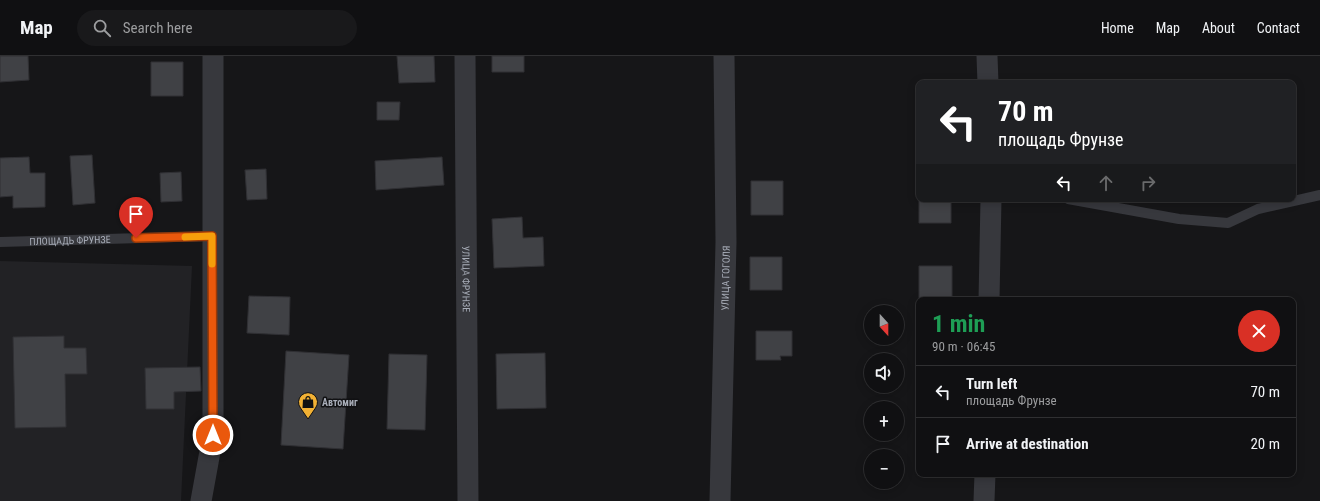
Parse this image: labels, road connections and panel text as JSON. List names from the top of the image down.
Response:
{
  "streets": {
    "street": ["УЛИЦА ФРУНЗЕ", "УЛИЦА ГОГОЛЯ"],
    "lane": ["ПЛОЩАДЬ ФРУНЗЕ"]
  },
  "places": {
    "shop": ["Автомиг"]
  },
  "north": "bottom",
  "page": {
    "header": "Map",
    "search": "Search here",
    "nav": [
      "Home",
      "Map",
      "About",
      "Contact"
    ],
    "turn": ["70 m", "площадь Фрунзе"],
    "heading": ["1 min", "90 m · 06:45"],
    "map_buttons": ["+", "−"],
    "list": [
      {
        "name": "Turn left",
        "note": "площадь Фрунзе",
        "value": "70 m"
      },
      {
        "name": "Arrive at destination",
        "value": "20 m"
      }
    ]
  }
}
